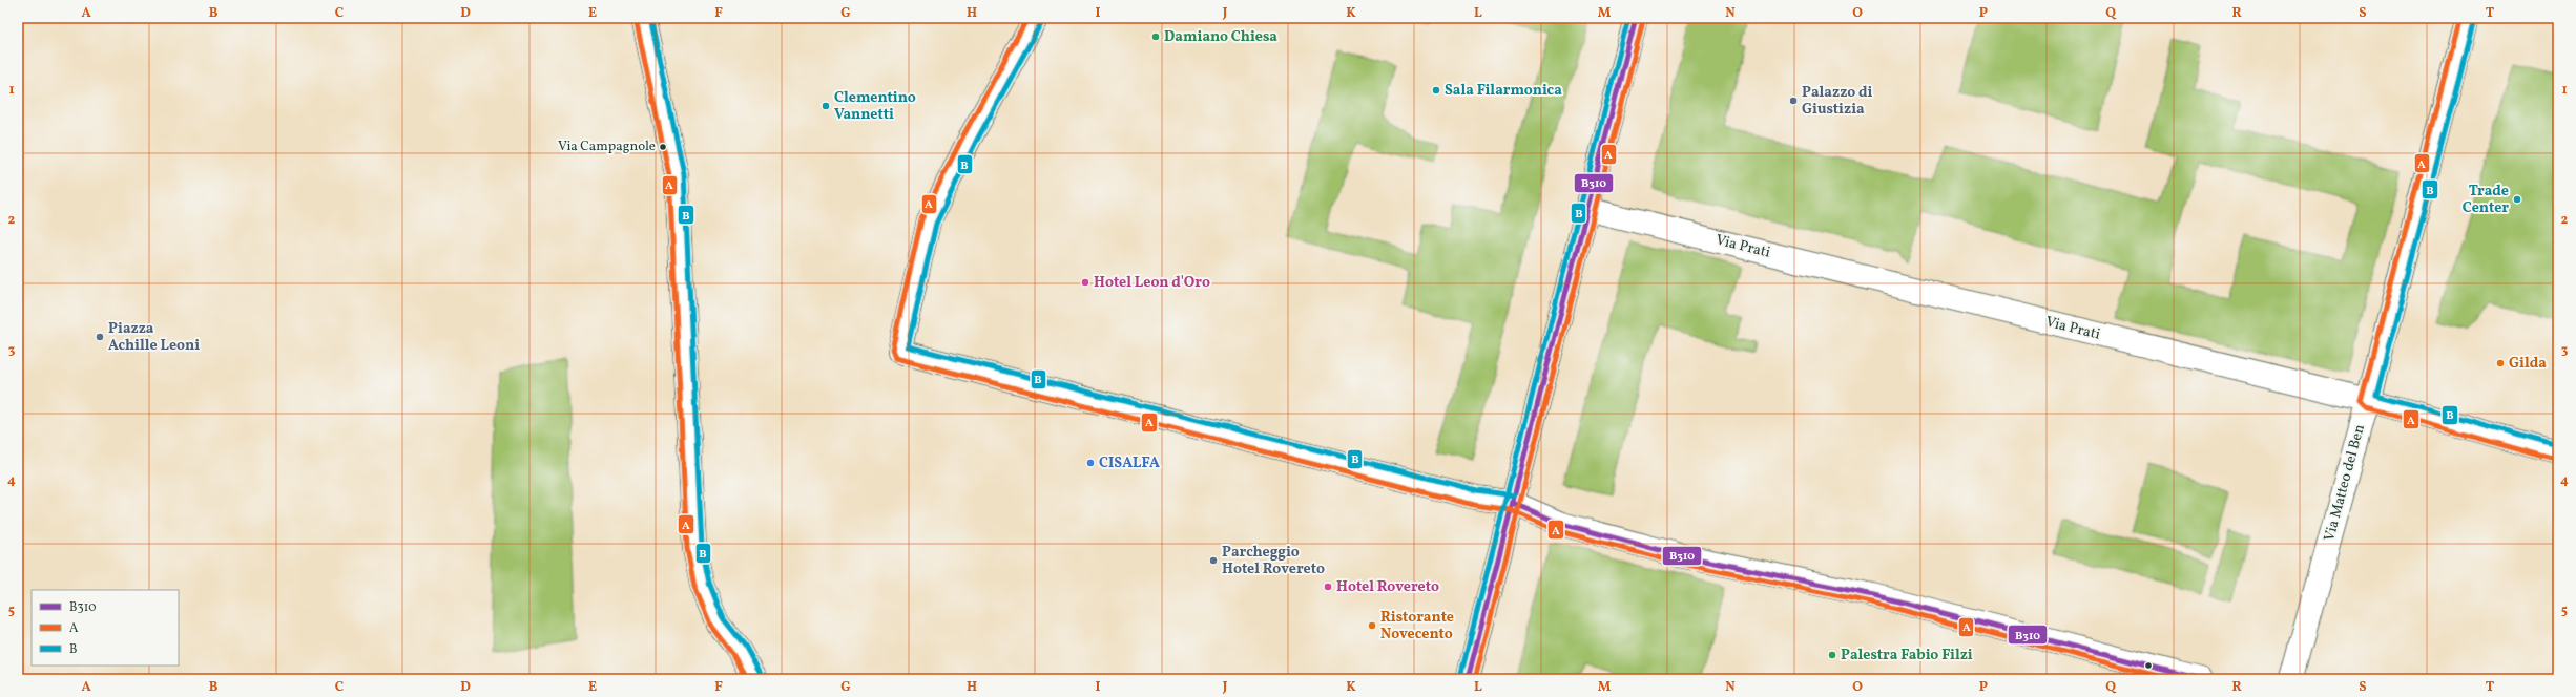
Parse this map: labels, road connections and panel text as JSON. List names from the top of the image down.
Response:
{
  "streets": {
    "street": ["Via Prati", "Via Matteo del Ben"]
  },
  "crossings": [
    ["Via Prati", "Via Matteo del Ben"]
  ],
  "places": [
    "Damiano Chiesa",
    "Sala Filarmonica",
    "Palazzo di Giustizia",
    "Clementino Vannetti",
    "Via Campagnole",
    "Trade Center",
    "Hotel Leon d'Oro",
    "Piazza Achille Leoni",
    "Gilda",
    "CISALFA",
    "Parcheggio Hotel Rovereto",
    "Hotel Rovereto",
    "Ristorante Novecento",
    "Palestra Fabio Filzi"
  ],
  "lines": ["transit line B310", "transit line A", "transit line B"],
  "legend": ["B310", "A", "B"],
  "grid": {
    "columns": [
      "A",
      "B",
      "C",
      "D",
      "E",
      "F",
      "G",
      "H",
      "I",
      "J",
      "K",
      "L",
      "M",
      "N",
      "O",
      "P",
      "Q",
      "R",
      "S",
      "T"
    ],
    "rows": [
      "1",
      "2",
      "3",
      "4",
      "5"
    ]
  }
}
